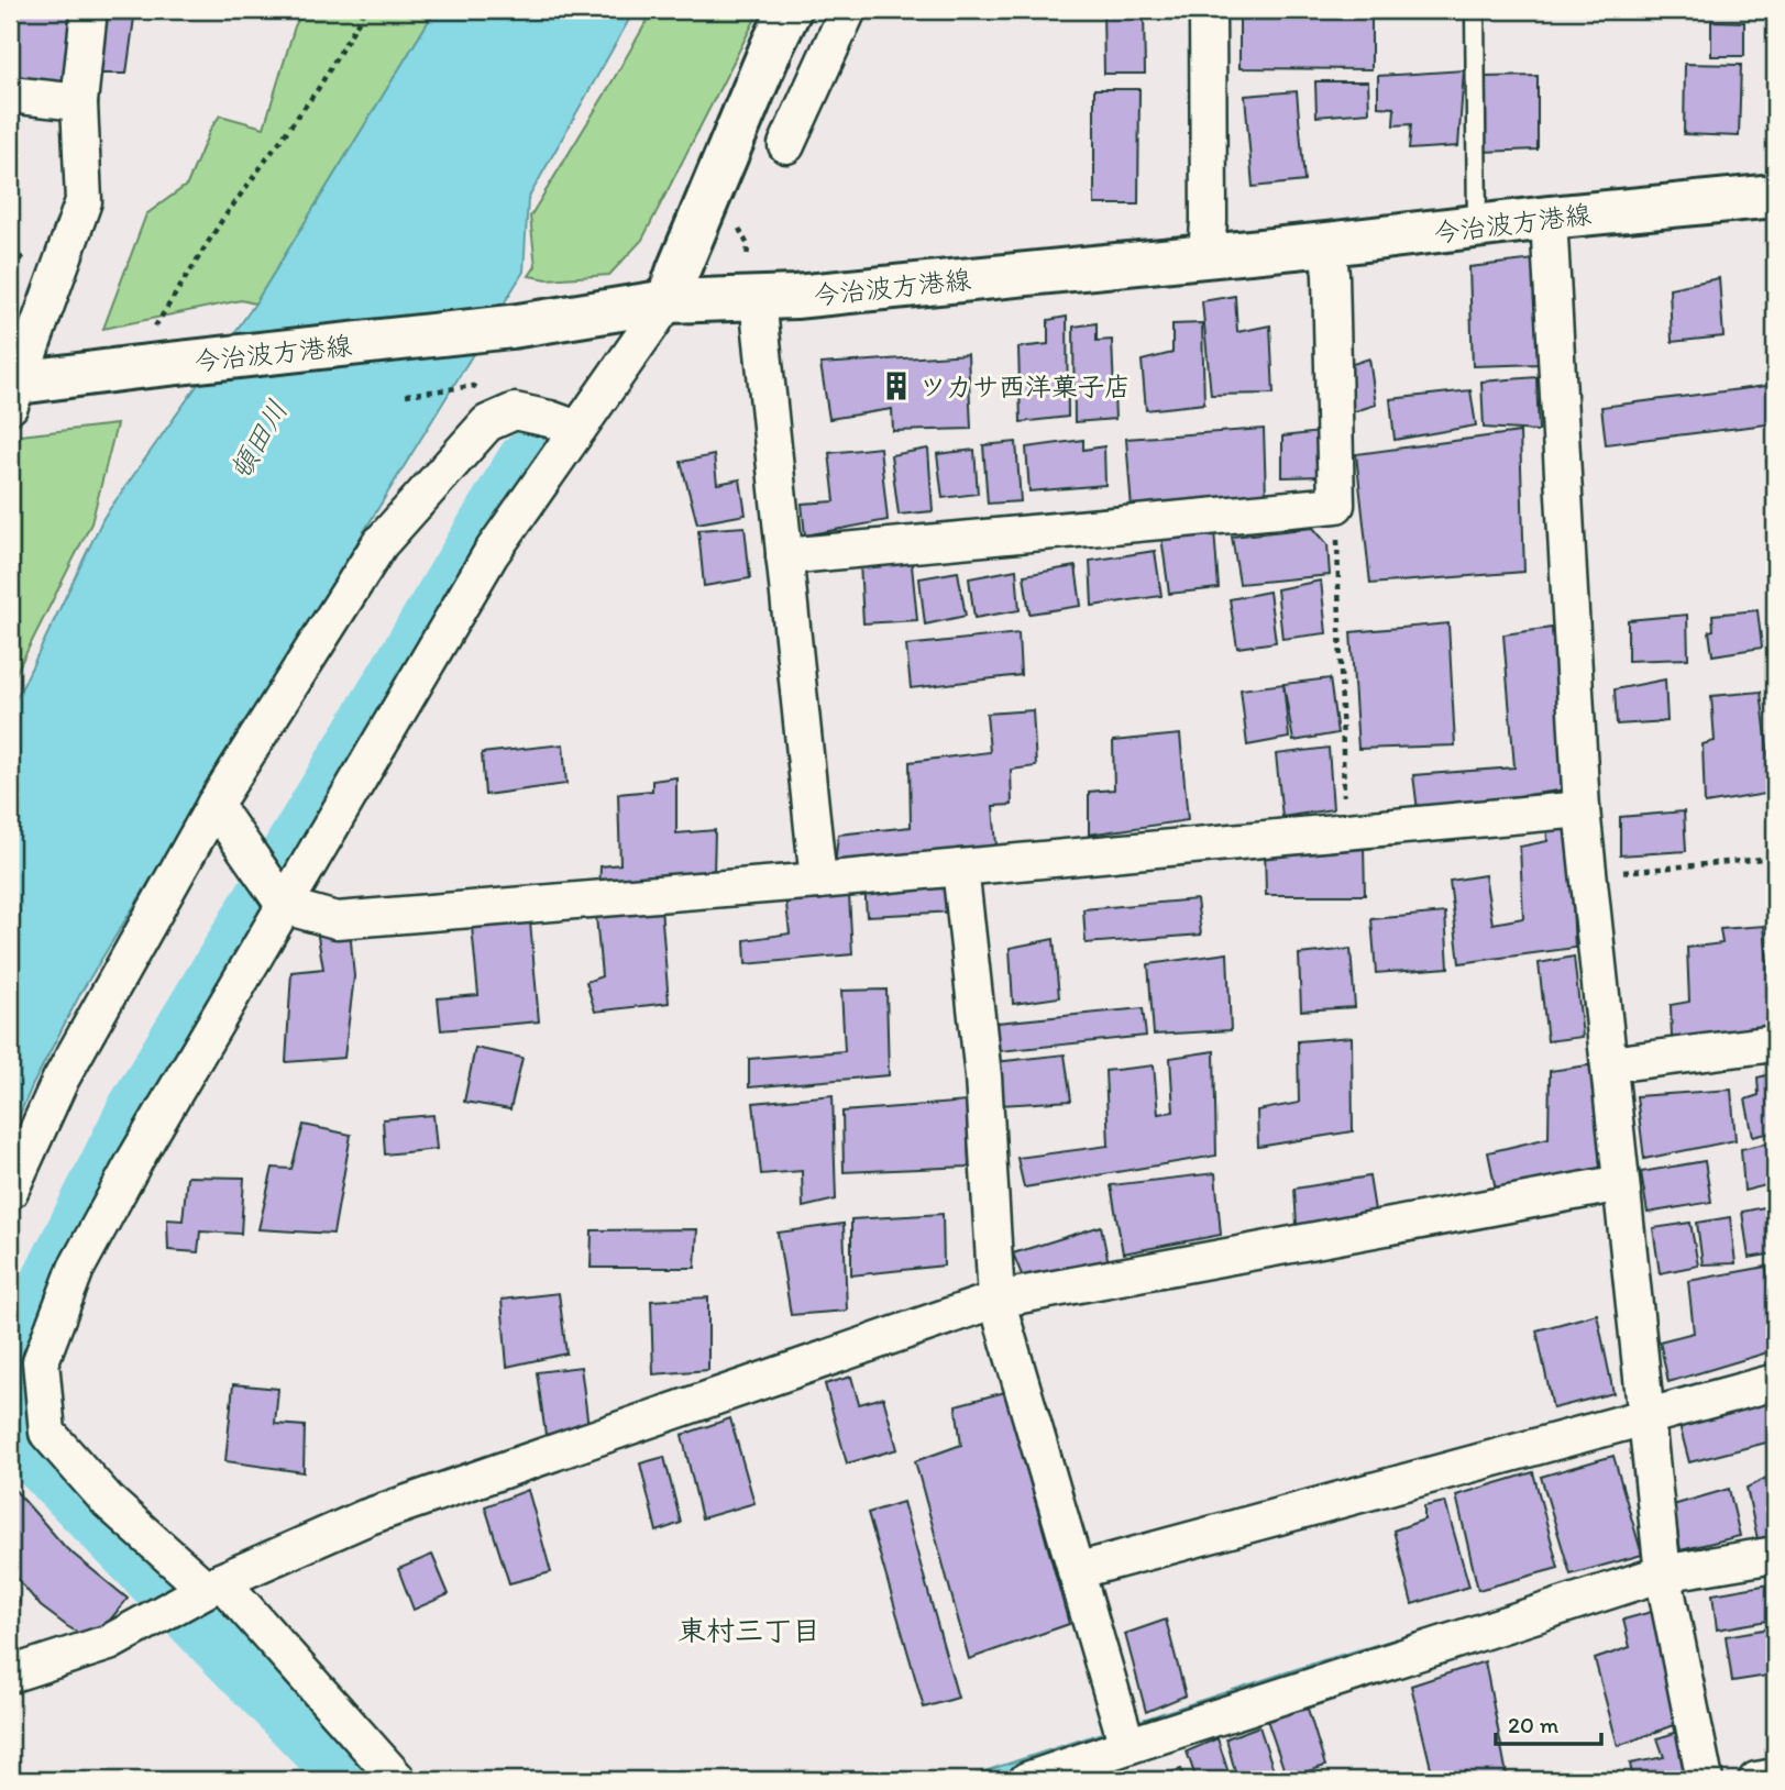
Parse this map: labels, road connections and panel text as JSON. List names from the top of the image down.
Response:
{
  "streets": {
    "main road": ["今治波方港線"]
  },
  "districts": ["東村三丁目"],
  "water": ["頓田川"],
  "places": {
    "building": ["ツカサ西洋菓子店"]
  },
  "scale_bar": "20 m"
}
